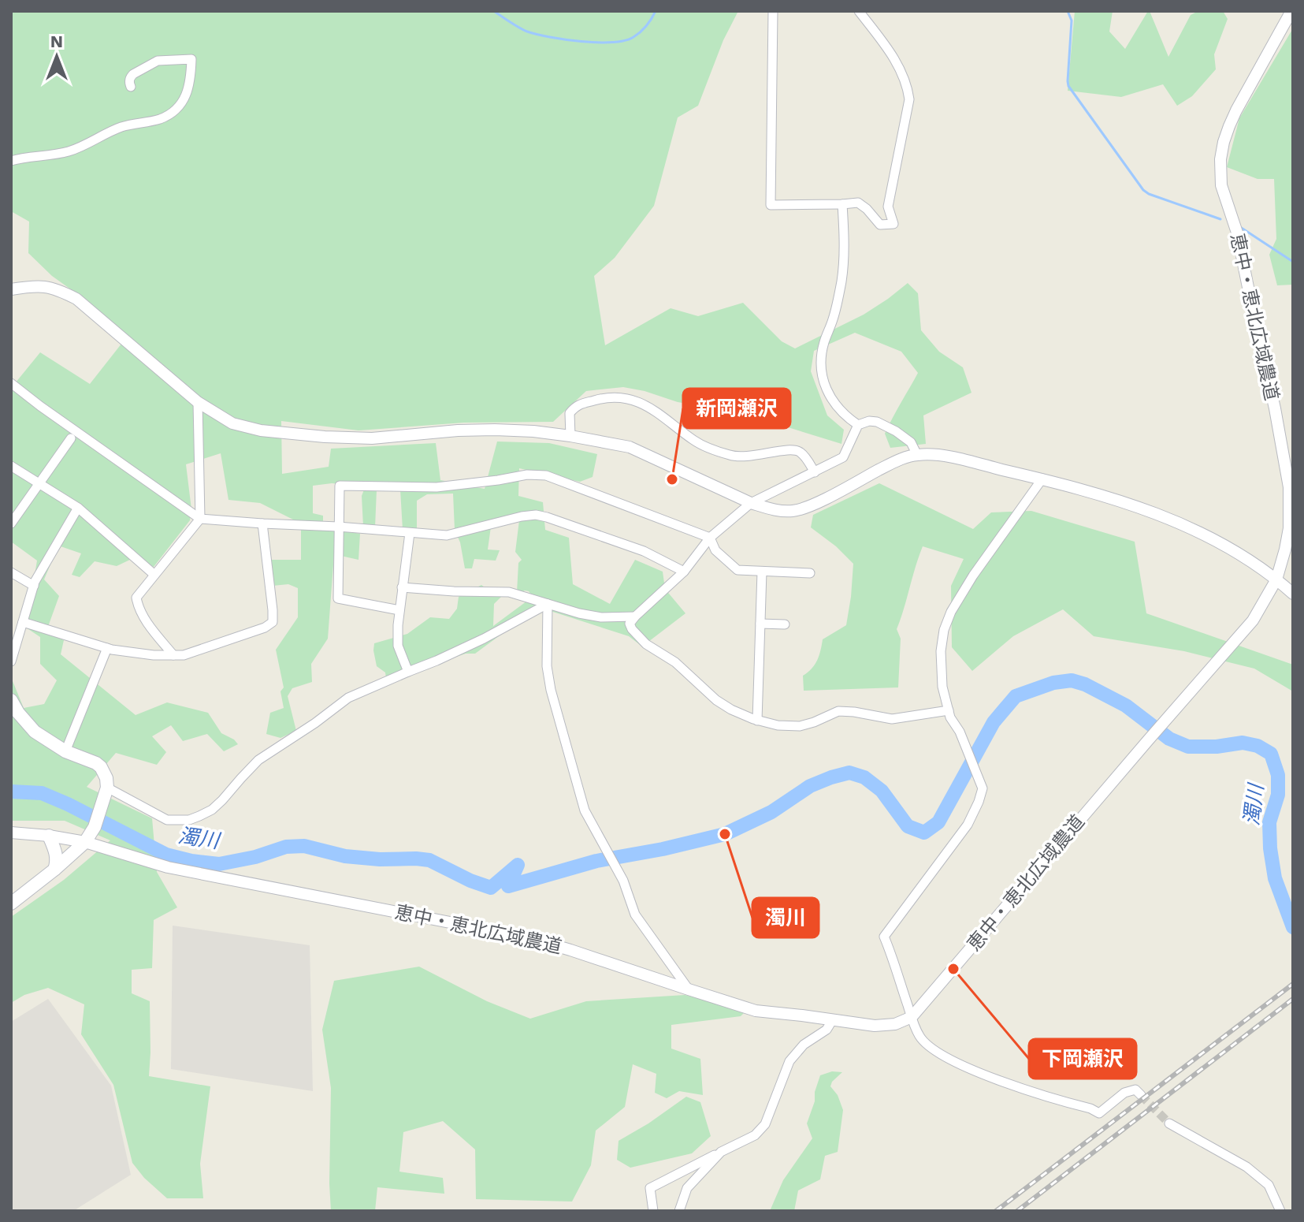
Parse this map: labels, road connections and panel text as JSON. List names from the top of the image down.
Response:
{
  "streets": {
    "street": ["恵中・恵北広域農道"]
  },
  "water": ["濁川"],
  "places": ["新岡瀬沢", "濁川", "下岡瀬沢"],
  "north": "top"
}
